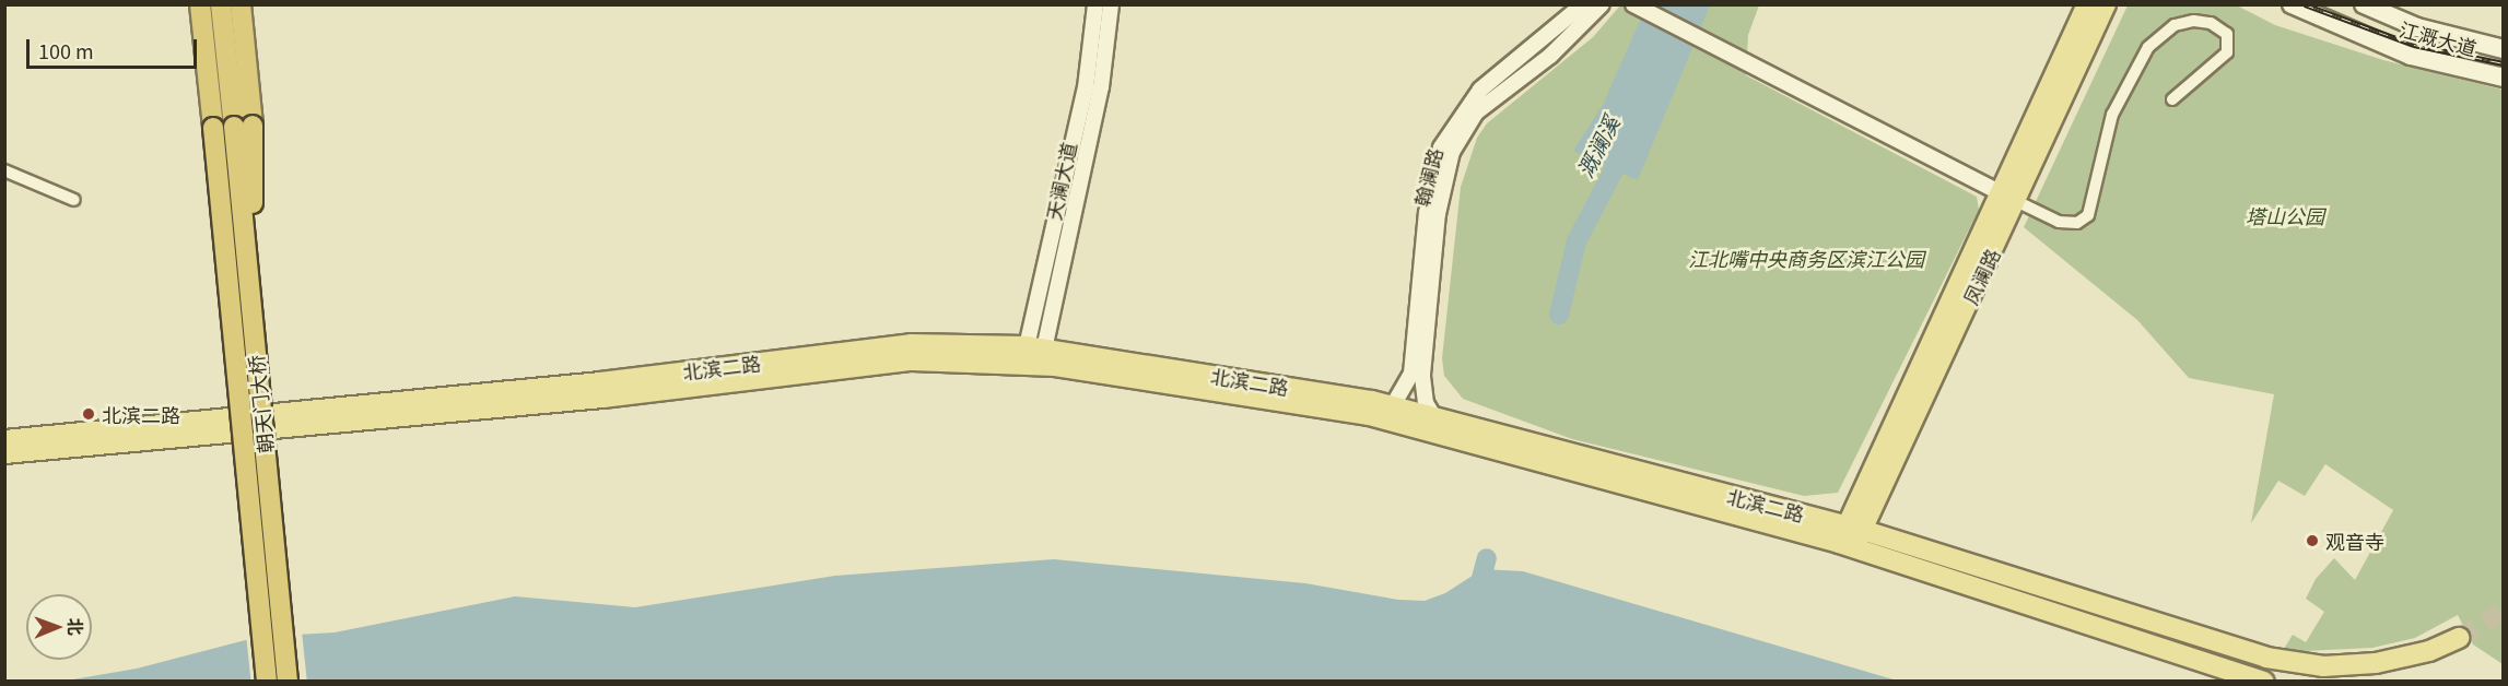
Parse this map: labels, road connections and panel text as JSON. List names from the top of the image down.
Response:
{
  "streets": {
    "highway": ["朝天门大桥"],
    "main road": ["江溉大道", "凤澜路", "北滨二路"],
    "street": ["翰澜路", "天澜大道"]
  },
  "crossings": [
    ["翰澜路", "北滨二路"],
    ["天澜大道", "北滨二路"],
    ["凤澜路", "北滨二路"]
  ],
  "water": ["溉澜溪"],
  "parks": ["塔山公园", "江北嘴中央商务区滨江公园"],
  "places": ["北滨二路", "观音寺"],
  "scale_bar": "100 m",
  "north": "right"
}
